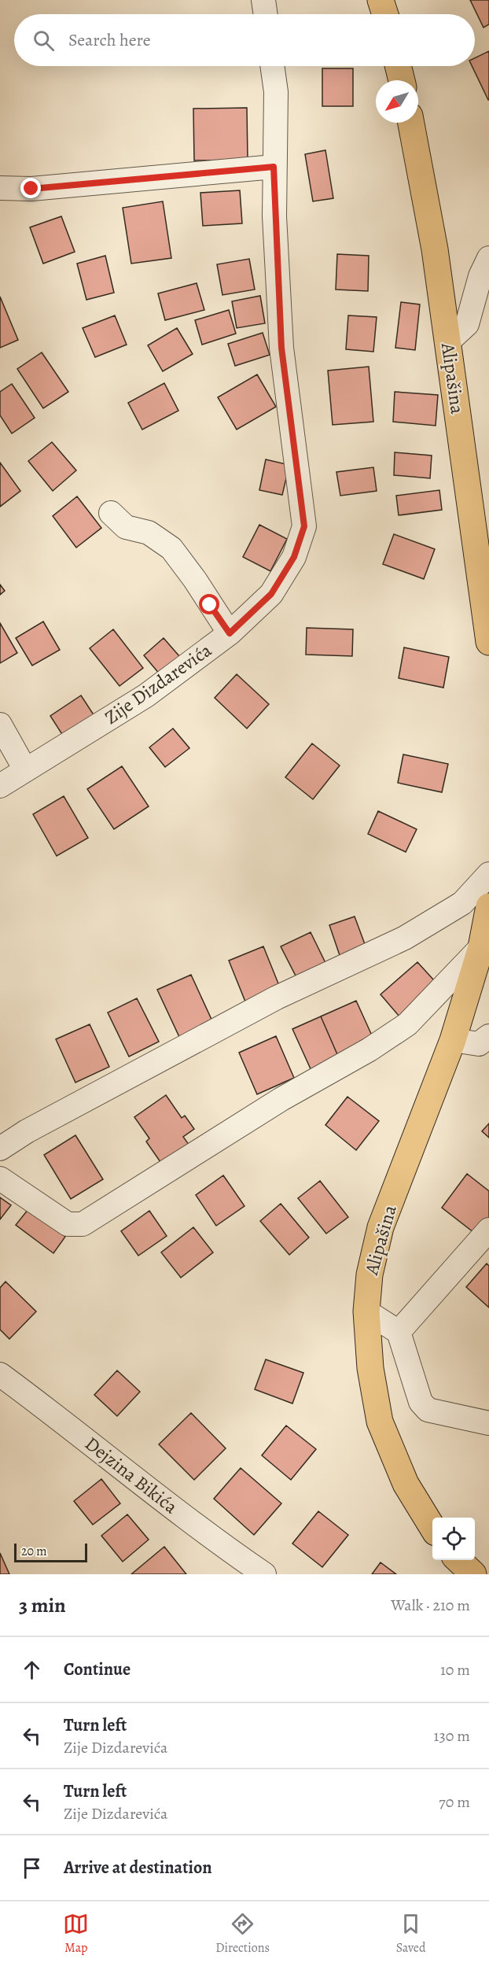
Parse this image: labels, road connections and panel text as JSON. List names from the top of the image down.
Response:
{
  "streets": {
    "main road": ["Alipašina"],
    "street": ["Zije Dizdarevića", "Dejzina Bikića"]
  },
  "scale_bar": "20 m",
  "north": "bottom left",
  "page": {
    "search": "Search here",
    "scale": "20 m",
    "heading": ["3 min", "Walk · 210 m"],
    "list": [
      ["Continue", "10 m"],
      ["Turn left", "Zije Dizdarevića", "130 m"],
      ["Turn left", "Zije Dizdarevića", "70 m"],
      "Arrive at destination"
    ],
    "nav": ["Map", "Directions", "Saved"]
  }
}
